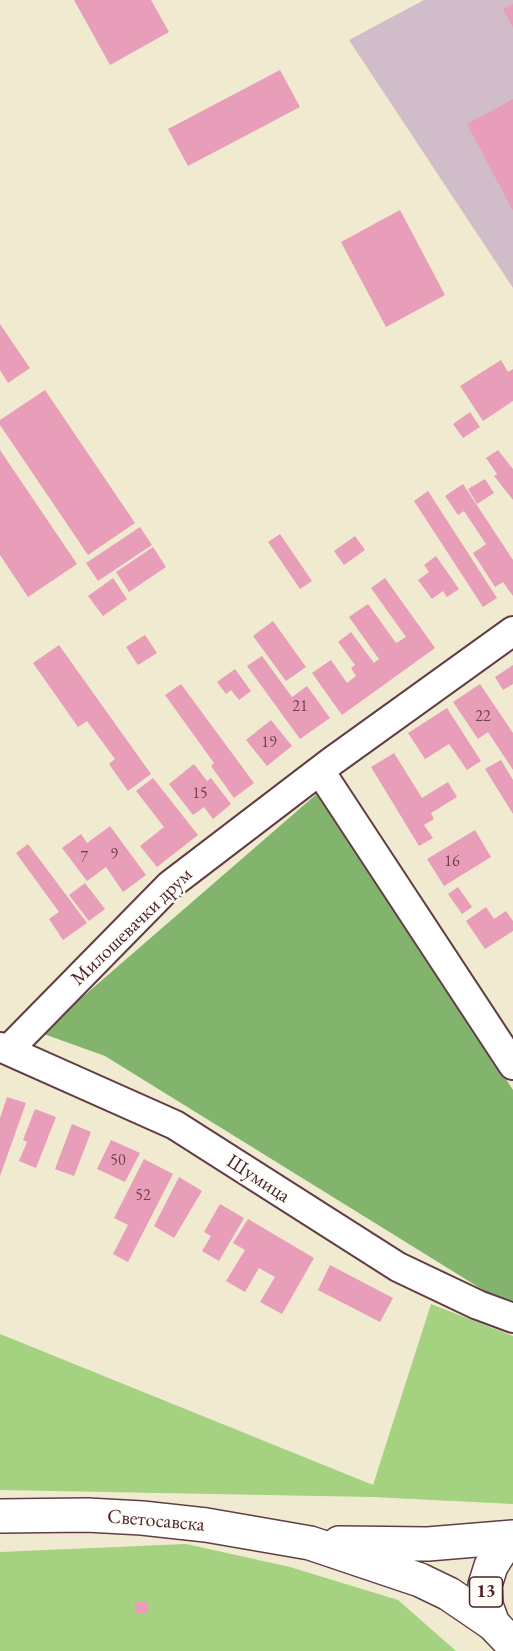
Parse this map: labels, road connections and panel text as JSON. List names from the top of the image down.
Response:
{
  "streets": {
    "main road": ["Светосавска", "13"],
    "street": ["Милошевачки друм", "Шумица"]
  },
  "crossings": [
    ["Милошевачки друм", "Шумица"]
  ],
  "house_numbers": [
    "21",
    "22",
    "19",
    "15",
    "9",
    "7",
    "16",
    "50",
    "52"
  ]
}
